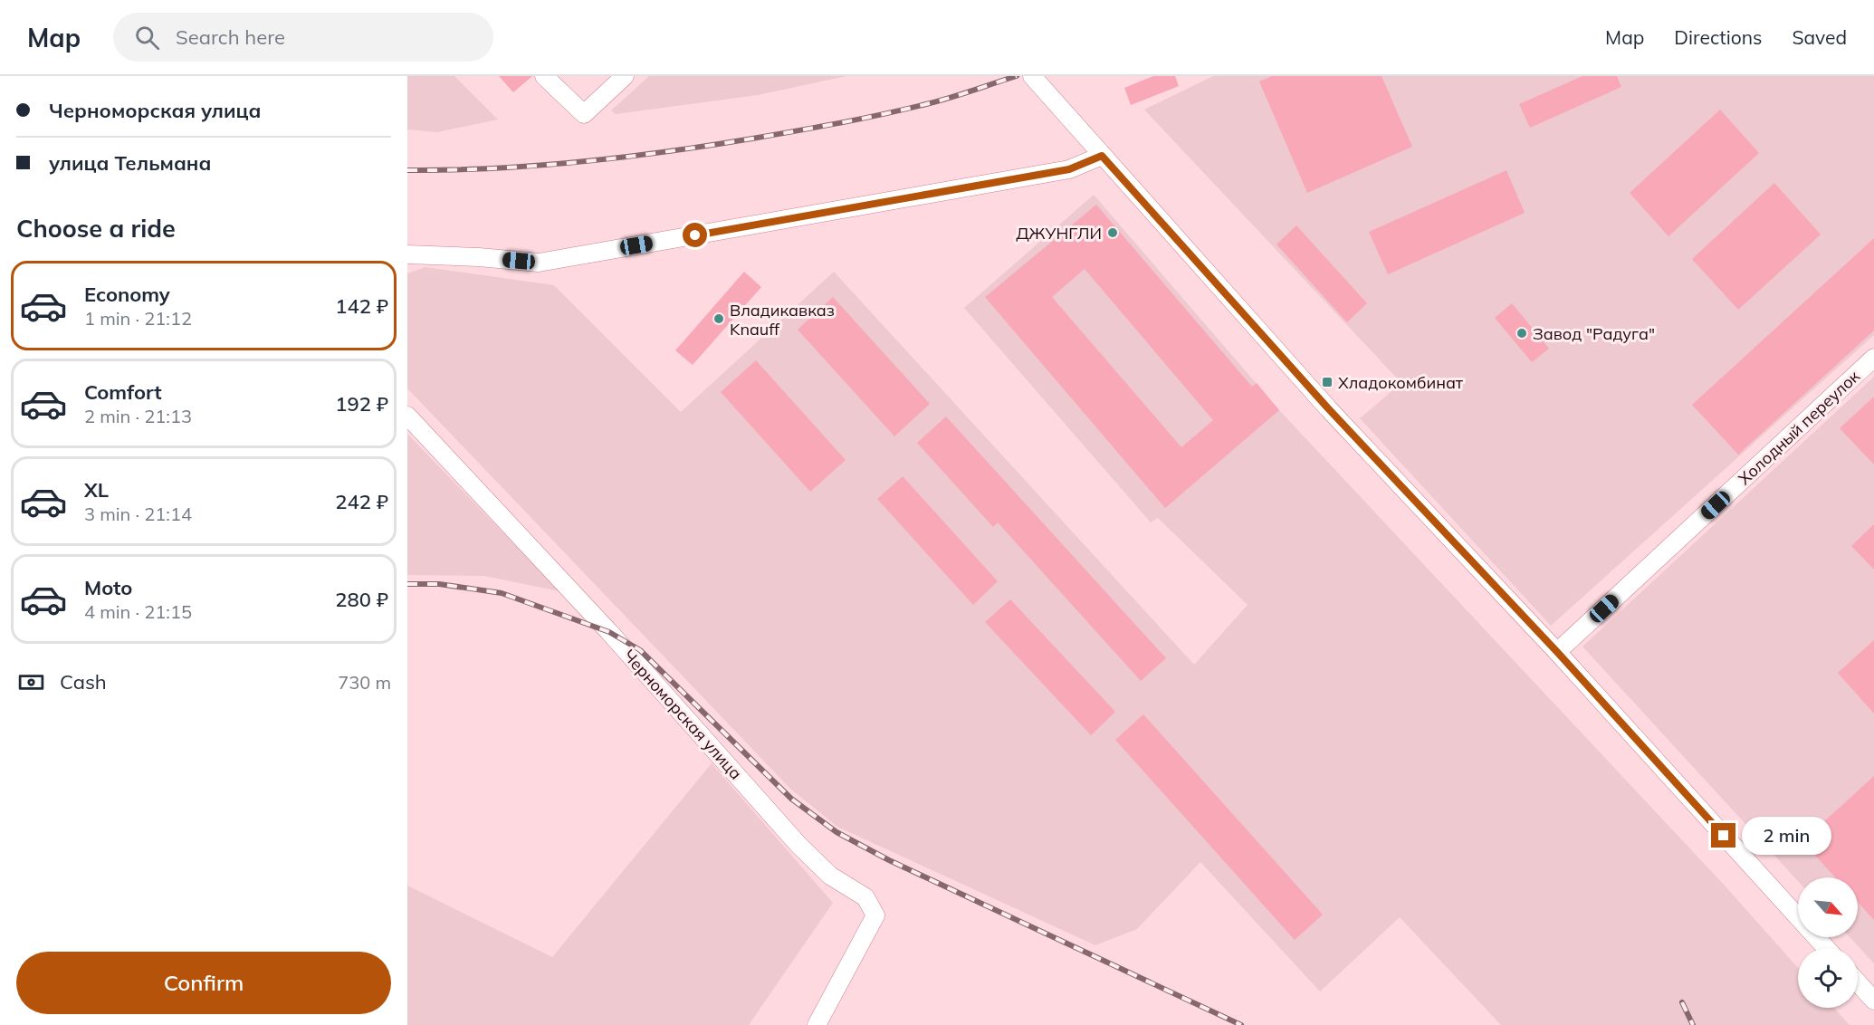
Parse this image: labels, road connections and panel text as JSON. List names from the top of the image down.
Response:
{
  "streets": {
    "street": ["Холодный переулок", "Черноморская улица"]
  },
  "places": {
    "other": ["ДЖУНГЛИ", "Владикавказ Knauff", "Завод \"Радуга\""],
    "transit": ["Хладокомбинат"]
  },
  "north": "bottom right",
  "page": {
    "header": "Map",
    "search": "Search here",
    "nav": ["Map", "Directions", "Saved"],
    "banner": ["Черноморская улица", "улица Тельмана"],
    "heading": "Choose a ride",
    "list": [
      {
        "name": "Economy",
        "note": "1 min · 21:12",
        "value": "142 ₽"
      },
      {
        "name": "Comfort",
        "note": "2 min · 21:13",
        "value": "192 ₽"
      },
      {
        "name": "XL",
        "note": "3 min · 21:14",
        "value": "242 ₽"
      },
      {
        "name": "Moto",
        "note": "4 min · 21:15",
        "value": "280 ₽"
      }
    ],
    "pay": ["Cash", "730 m"],
    "bubble": "2 min",
    "buttons": "Confirm"
  }
}
